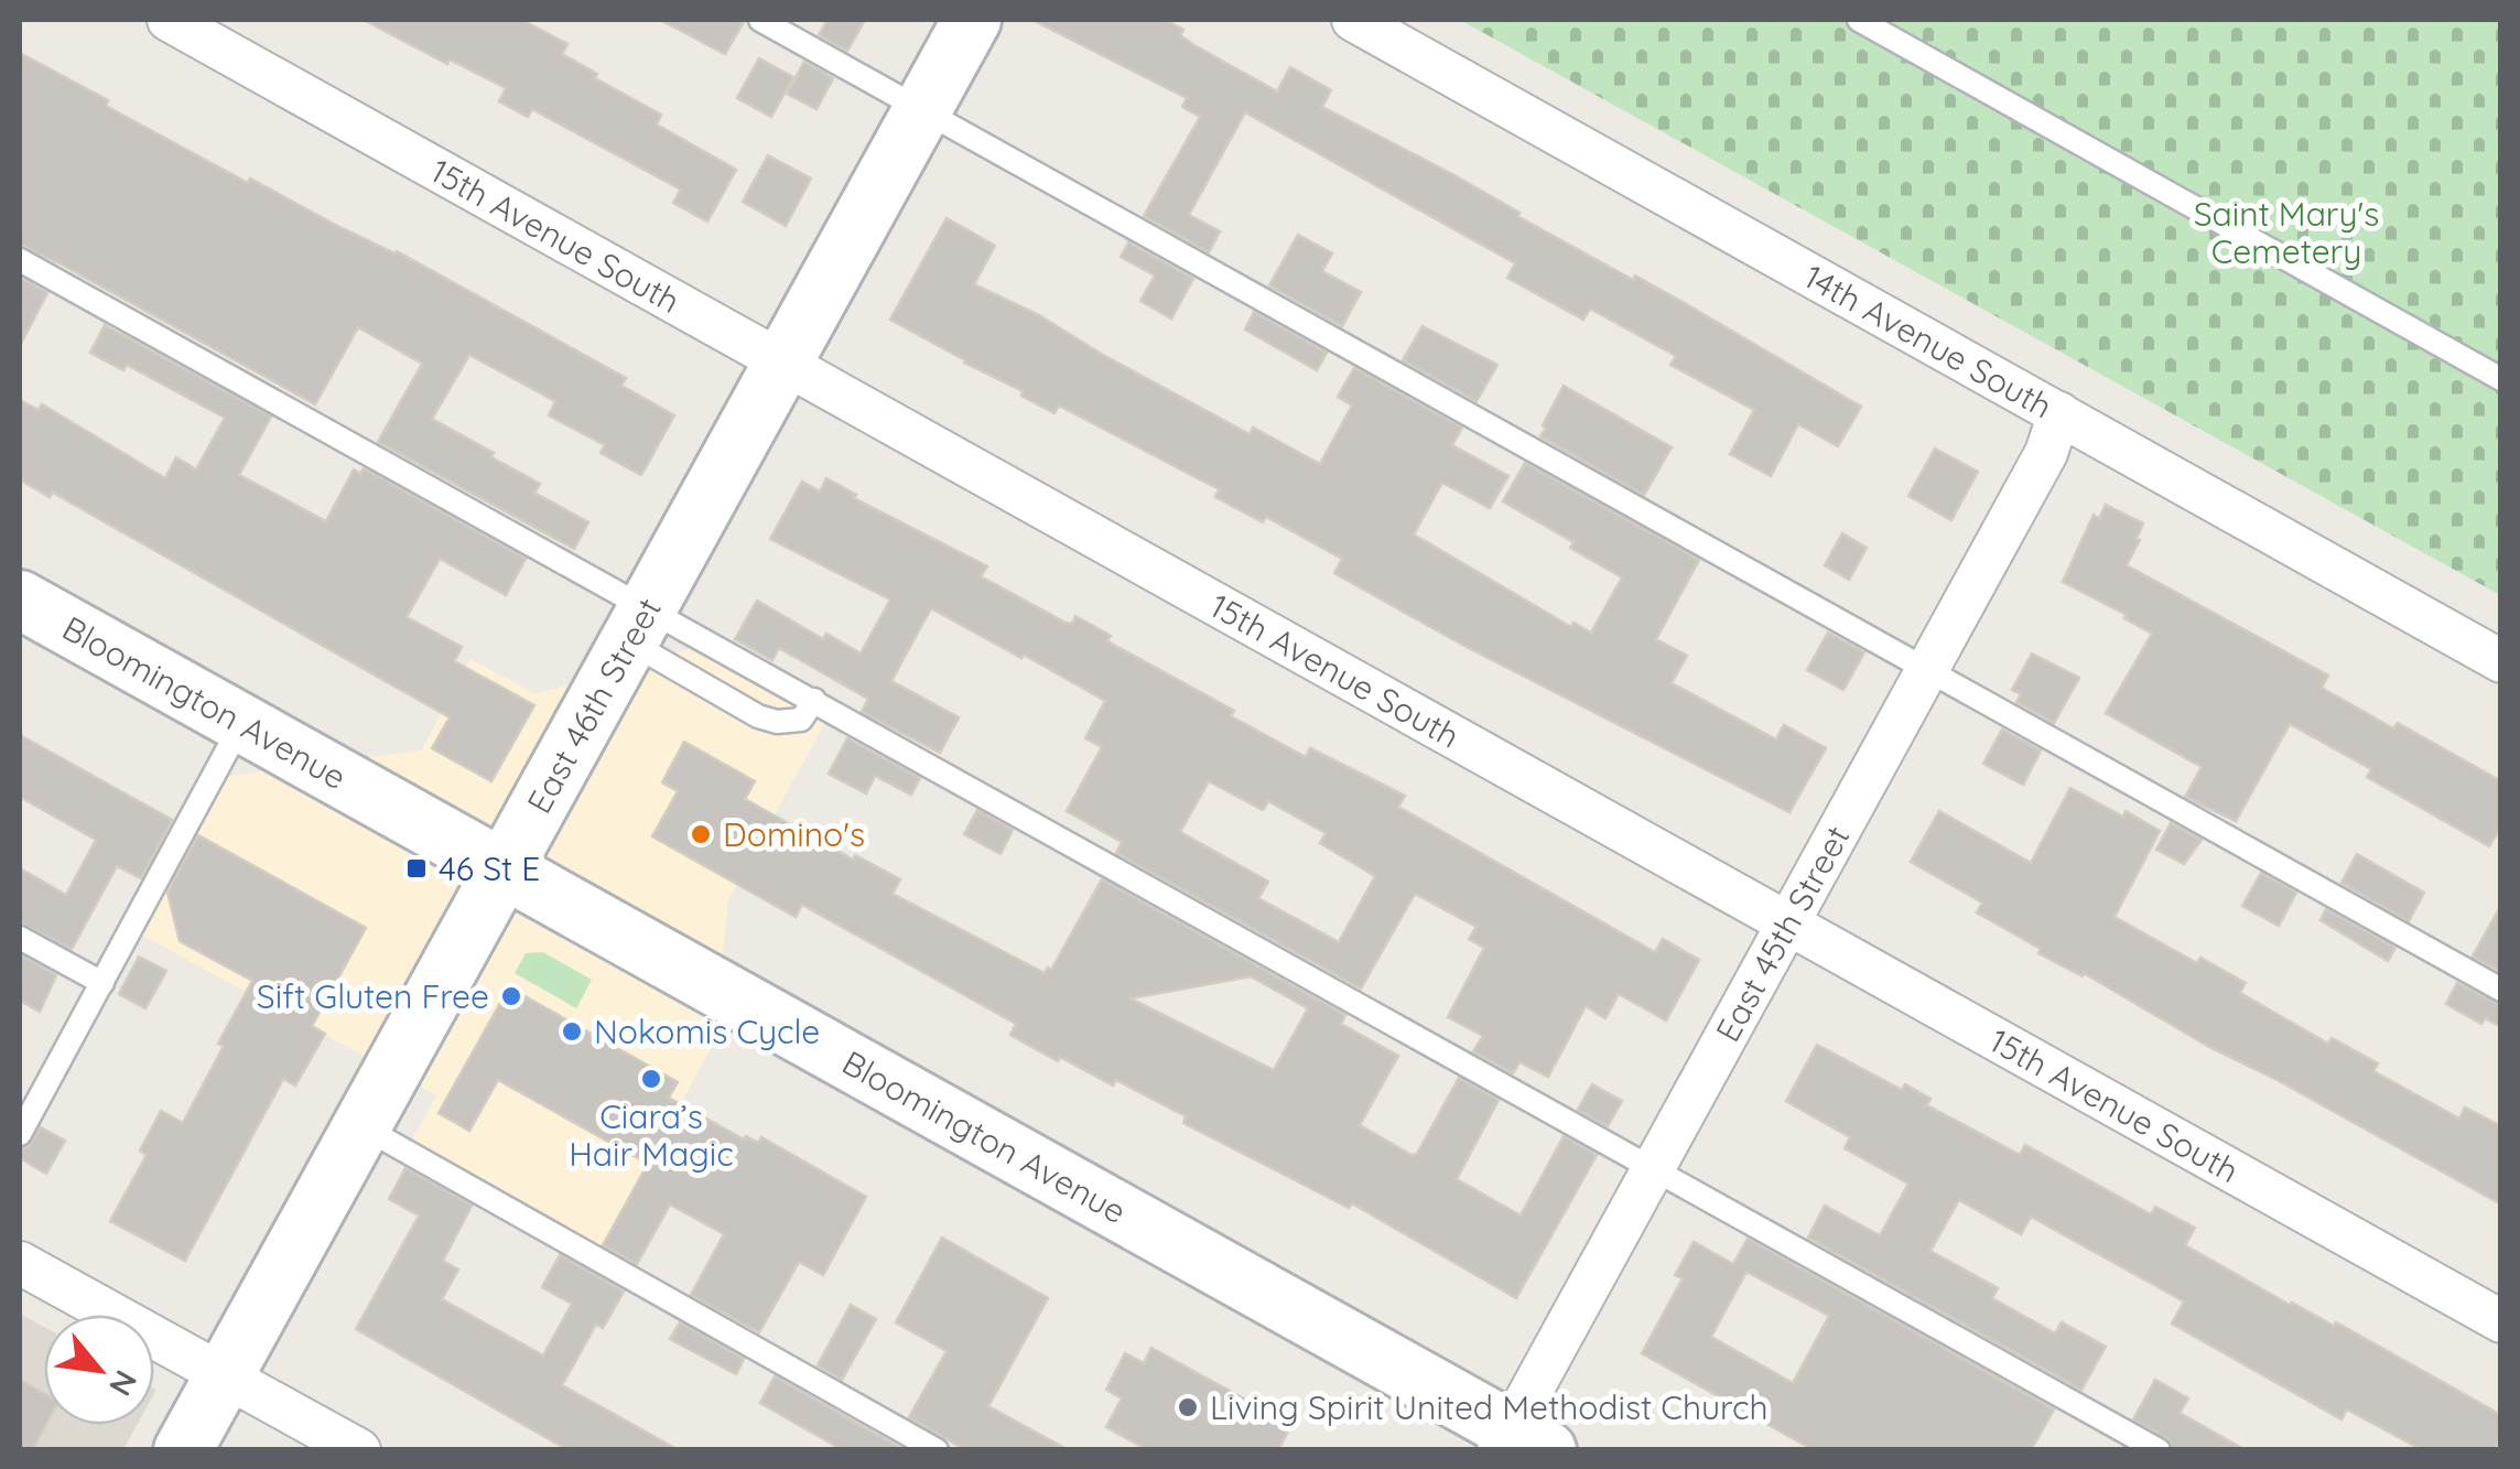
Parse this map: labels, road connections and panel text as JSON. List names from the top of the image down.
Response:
{
  "streets": {
    "street": [
      "15th Avenue South",
      "14th Avenue South",
      "Bloomington Avenue",
      "East 46th Street",
      "East 45th Street"
    ]
  },
  "crossings": [
    ["15th Avenue South", "East 46th Street"],
    ["15th Avenue South", "East 45th Street"],
    ["14th Avenue South", "East 45th Street"],
    ["Bloomington Avenue", "East 46th Street"],
    ["Bloomington Avenue", "East 45th Street"]
  ],
  "parks": ["Saint Mary's Cemetery"],
  "places": {
    "other": [
      "Domino's",
      "Sift Gluten Free",
      "Nokomis Cycle",
      "Ciara’s Hair Magic",
      "Living Spirit United Methodist Church"
    ],
    "transit": ["46 St E"]
  },
  "north": "bottom right"
}
